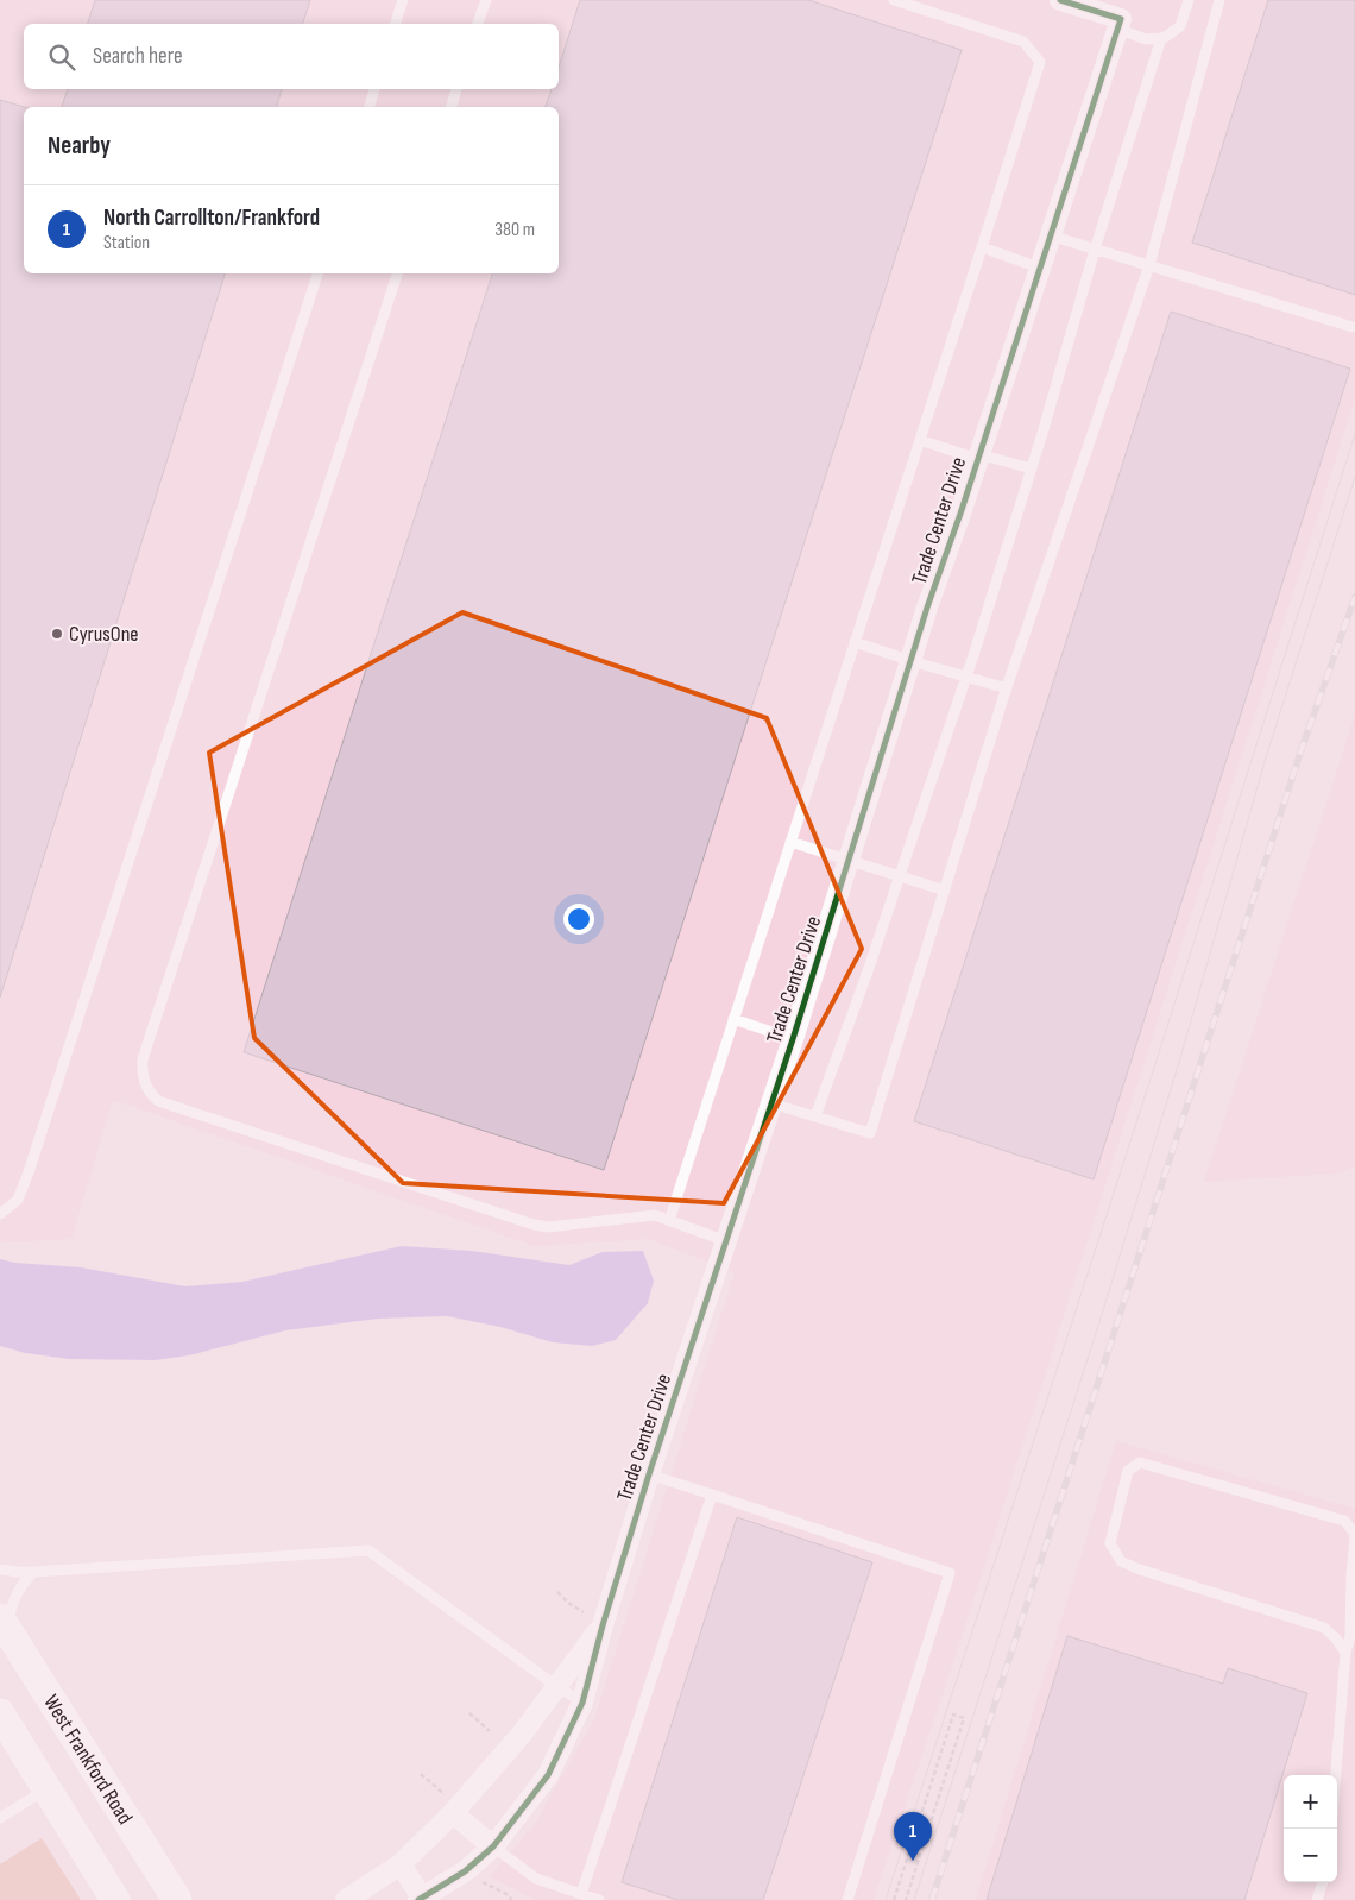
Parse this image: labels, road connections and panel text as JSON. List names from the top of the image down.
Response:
{
  "streets": {
    "main road": ["West Frankford Road"],
    "street": ["Trade Center Drive"]
  },
  "places": ["CyrusOne"],
  "page": {
    "search": "Search here",
    "heading": "Nearby",
    "list": [
      {
        "mark": "1",
        "name": "North Carrollton/Frankford",
        "note": "Station",
        "value": "380 m"
      }
    ],
    "map_buttons": ["+", "−"],
    "pins": "1"
  }
}
